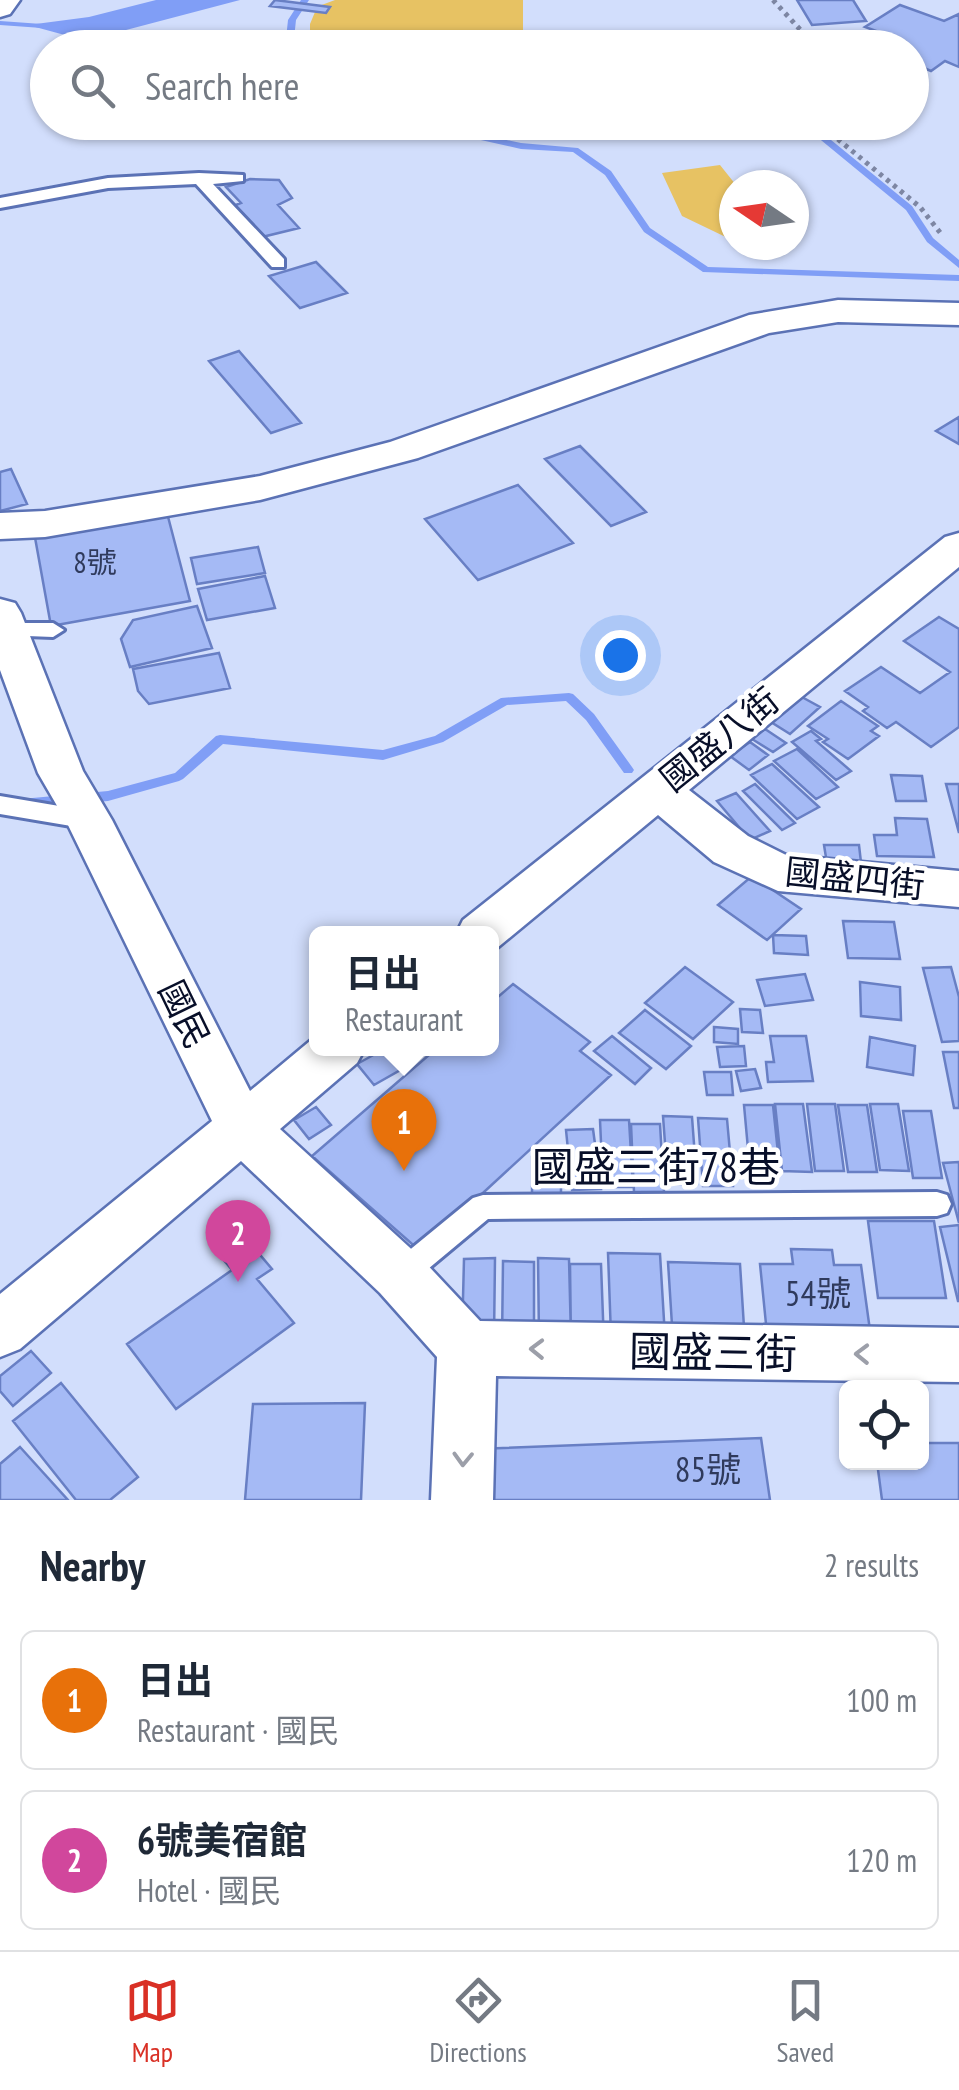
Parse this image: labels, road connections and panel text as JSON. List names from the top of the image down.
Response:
{
  "streets": {
    "street": [
      "國盛八街",
      "國盛四街",
      "國民",
      "國盛三街"
    ],
    "lane": ["國盛三街78巷"]
  },
  "crossings": [
    ["國盛八街", "國盛四街"],
    ["國民", "國盛三街78巷"],
    ["國民", "國盛三街"]
  ],
  "one_way": ["國盛三街"],
  "house_numbers": ["8號", "54號", "85號"],
  "north": "left",
  "page": {
    "search": "Search here",
    "popup": ["日出", "Restaurant"],
    "pins": ["1", "2"],
    "heading": ["Nearby", "2 results"],
    "list": [
      {
        "mark": "1",
        "name": "日出",
        "note": "Restaurant · 國民",
        "value": "100 m"
      },
      {
        "mark": "2",
        "name": "6號美宿館",
        "note": "Hotel · 國民",
        "value": "120 m"
      }
    ],
    "nav": ["Map", "Directions", "Saved"]
  }
}
